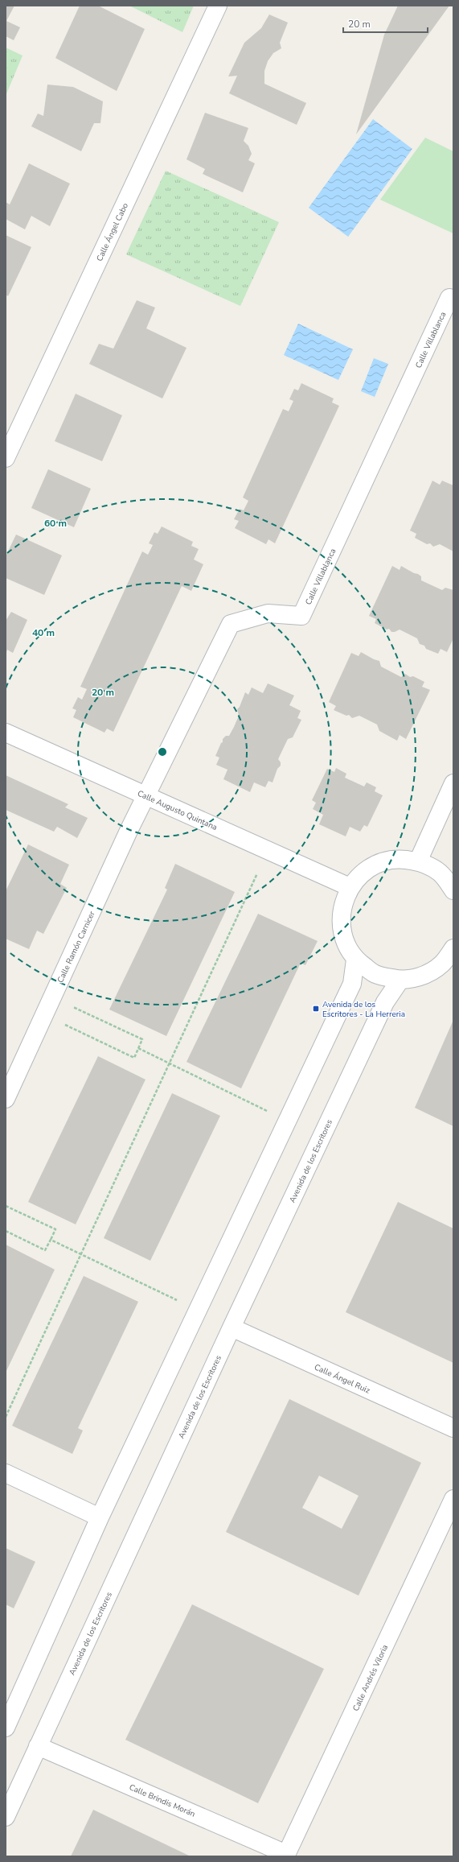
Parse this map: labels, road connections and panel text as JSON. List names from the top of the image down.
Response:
{
  "streets": {
    "street": [
      "Calle Ángel Cabo",
      "Calle Villablanca",
      "Calle Augusto Quintana",
      "Calle Ramón Carnicer",
      "Avenida de los Escritores",
      "Calle Ángel Ruiz",
      "Calle Andrés Viloria",
      "Calle Brindis Morán"
    ]
  },
  "crossings": [
    ["Calle Villablanca", "Calle Augusto Quintana"],
    ["Calle Villablanca", "Calle Ramón Carnicer"],
    ["Calle Augusto Quintana", "Calle Ramón Carnicer"],
    ["Avenida de los Escritores", "Calle Ángel Ruiz"],
    ["Avenida de los Escritores", "Calle Brindis Morán"],
    ["Calle Andrés Viloria", "Calle Brindis Morán"]
  ],
  "places": {
    "transit": ["Avenida de los Escritores - La Herreria"]
  },
  "scale_bar": "20 m",
  "rings": ["60 m", "40 m", "20 m"]
}
